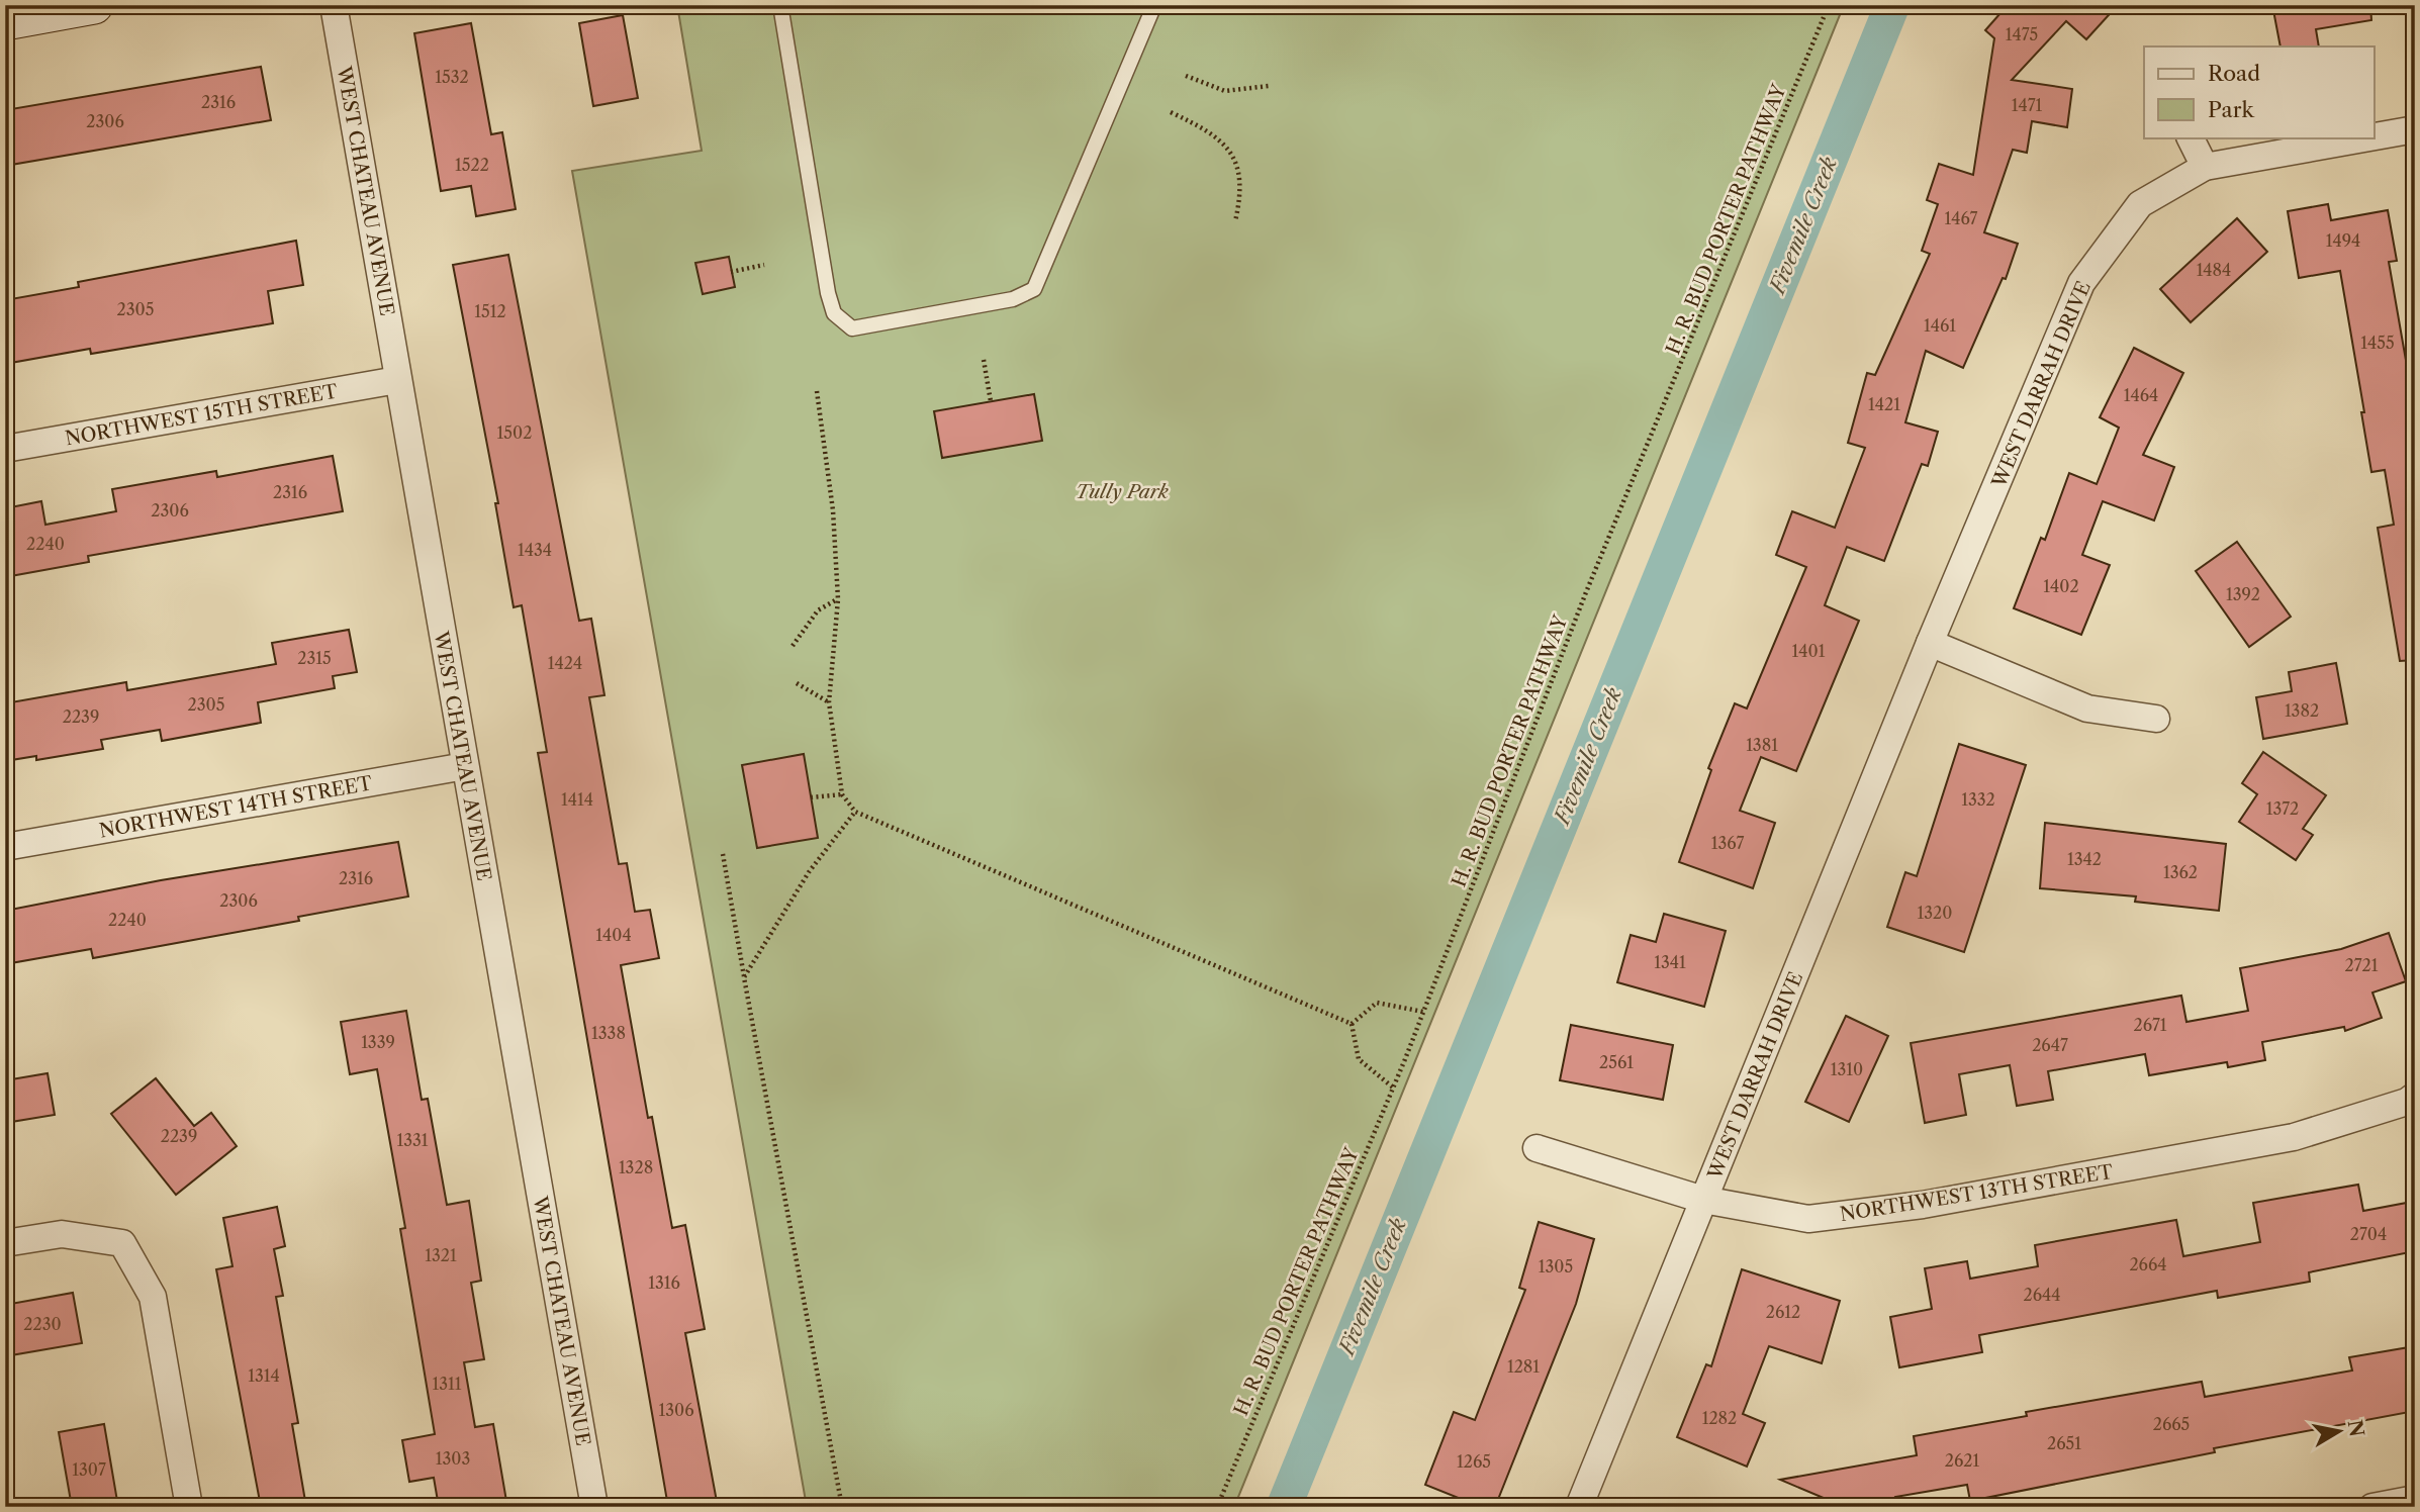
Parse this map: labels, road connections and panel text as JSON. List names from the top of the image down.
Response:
{
  "streets": {
    "street": [
      "WEST CHATEAU AVENUE",
      "WEST DARRAH DRIVE",
      "NORTHWEST 15TH STREET",
      "NORTHWEST 14TH STREET",
      "NORTHWEST 13TH STREET"
    ],
    "path": ["H. R. BUD PORTER PATHWAY"]
  },
  "crossings": [
    ["WEST CHATEAU AVENUE", "NORTHWEST 15TH STREET"],
    ["WEST CHATEAU AVENUE", "NORTHWEST 14TH STREET"],
    ["WEST DARRAH DRIVE", "NORTHWEST 13TH STREET"]
  ],
  "water": ["Fivemile Creek"],
  "parks": ["Tully Park"],
  "house_numbers": [
    "1475",
    "1532",
    "2316",
    "1471",
    "2306",
    "1522",
    "1467",
    "1494",
    "1484",
    "2305",
    "1512",
    "1461",
    "1455",
    "1464",
    "1421",
    "1502",
    "2316",
    "2306",
    "2240",
    "1434",
    "1402",
    "1392",
    "1401",
    "2315",
    "1424",
    "2305",
    "1382",
    "2239",
    "1381",
    "1414",
    "1332",
    "1372",
    "1367",
    "1342",
    "1362",
    "2316",
    "2306",
    "1320",
    "2240",
    "1404",
    "1341",
    "2721",
    "2671",
    "1338",
    "1339",
    "2647",
    "2561",
    "1310",
    "2239",
    "1331",
    "1328",
    "2704",
    "1321",
    "2664",
    "1305",
    "1316",
    "2644",
    "2612",
    "2230",
    "1281",
    "1314",
    "1311",
    "1306",
    "1282",
    "2665",
    "2651",
    "1303",
    "2621",
    "1265",
    "1307"
  ],
  "legend": ["Road", "Park"],
  "north": "right"
}
